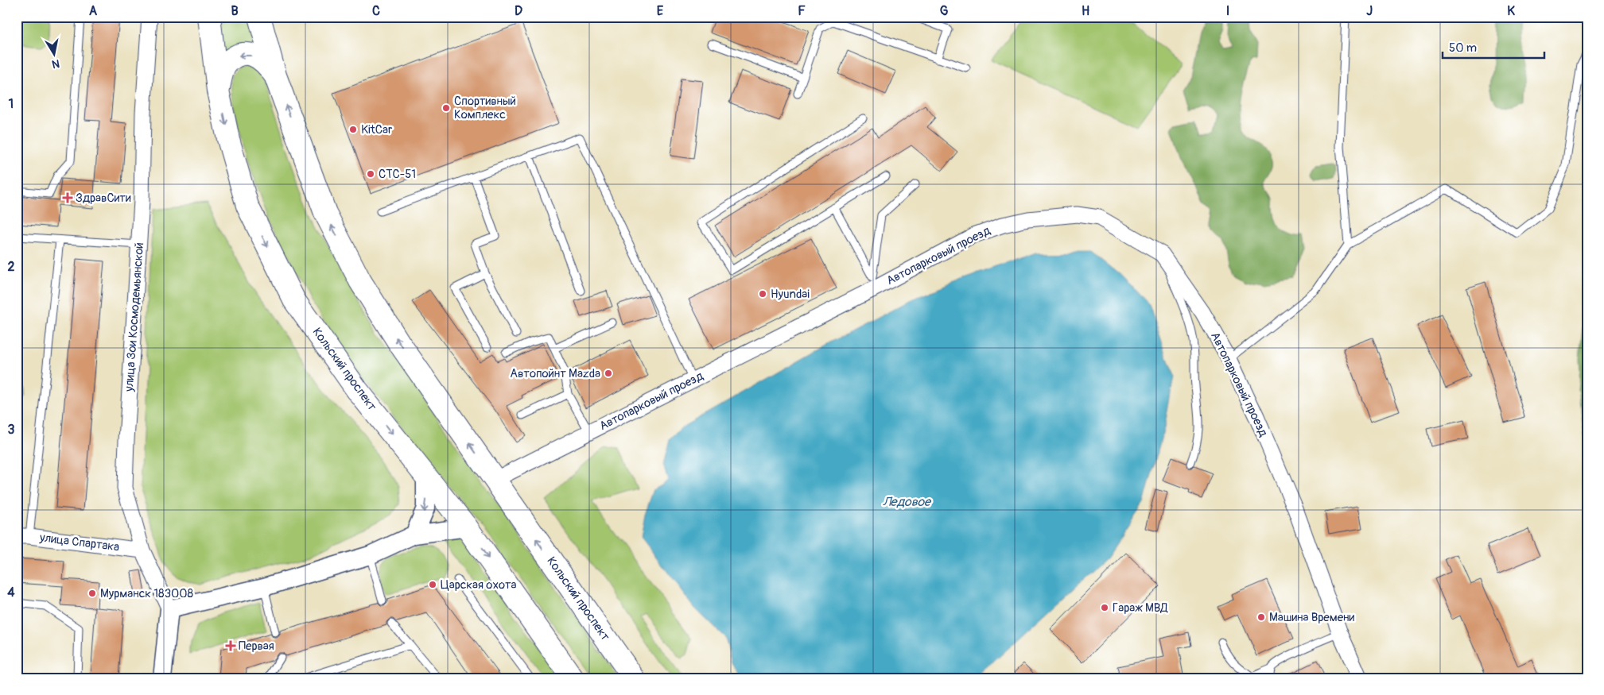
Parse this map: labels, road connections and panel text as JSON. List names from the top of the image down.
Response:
{
  "streets": {
    "main road": ["Кольский проспект"],
    "street": ["Автопарковый проезд", "улица Зои Космодемьянской", "улица Спартака"]
  },
  "crossings": [
    ["Автопарковый проезд", "Кольский проспект"],
    ["улица Зои Космодемьянской", "улица Спартака"]
  ],
  "water": ["Ледовое"],
  "places": {
    "other": [
      "Спортивный Комплекс",
      "KitCar",
      "СТС-51",
      "Hyundai",
      "Автопойнт Mazda",
      "Царская охота",
      "Мурманск 183008",
      "Гараж МВД",
      "Машина Времени"
    ],
    "health": ["ЗдравСити", "Первая"]
  },
  "scale_bar": "50 m",
  "north": "bottom",
  "grid": {
    "columns": [
      "A",
      "B",
      "C",
      "D",
      "E",
      "F",
      "G",
      "H",
      "I",
      "J",
      "K"
    ],
    "rows": [
      "1",
      "2",
      "3",
      "4"
    ]
  }
}
